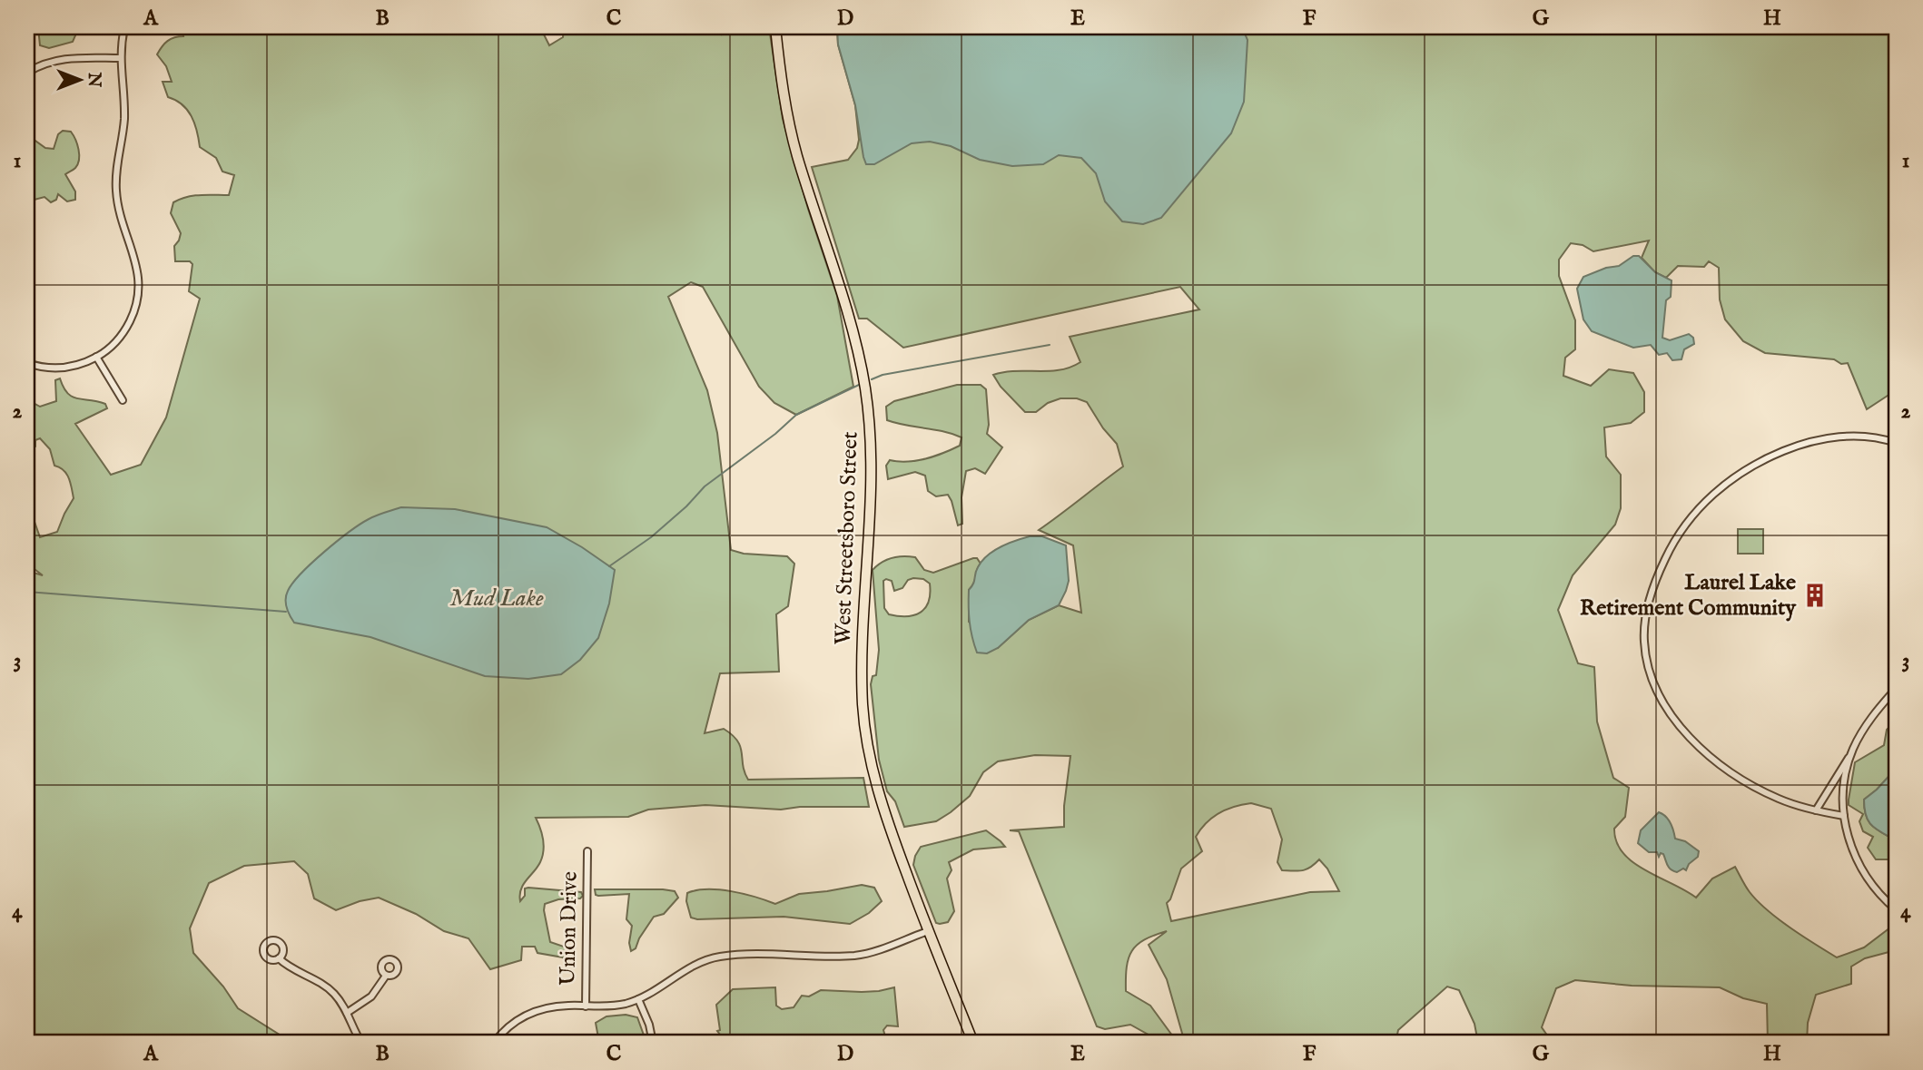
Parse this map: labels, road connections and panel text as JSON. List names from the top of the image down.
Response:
{
  "streets": {
    "main road": ["West Streetsboro Street"],
    "street": ["Union Drive"]
  },
  "water": ["Mud Lake"],
  "places": {
    "building": ["Laurel Lake Retirement Community"]
  },
  "north": "right",
  "grid": {
    "columns": [
      "A",
      "B",
      "C",
      "D",
      "E",
      "F",
      "G",
      "H"
    ],
    "rows": [
      "1",
      "2",
      "3",
      "4"
    ]
  }
}
